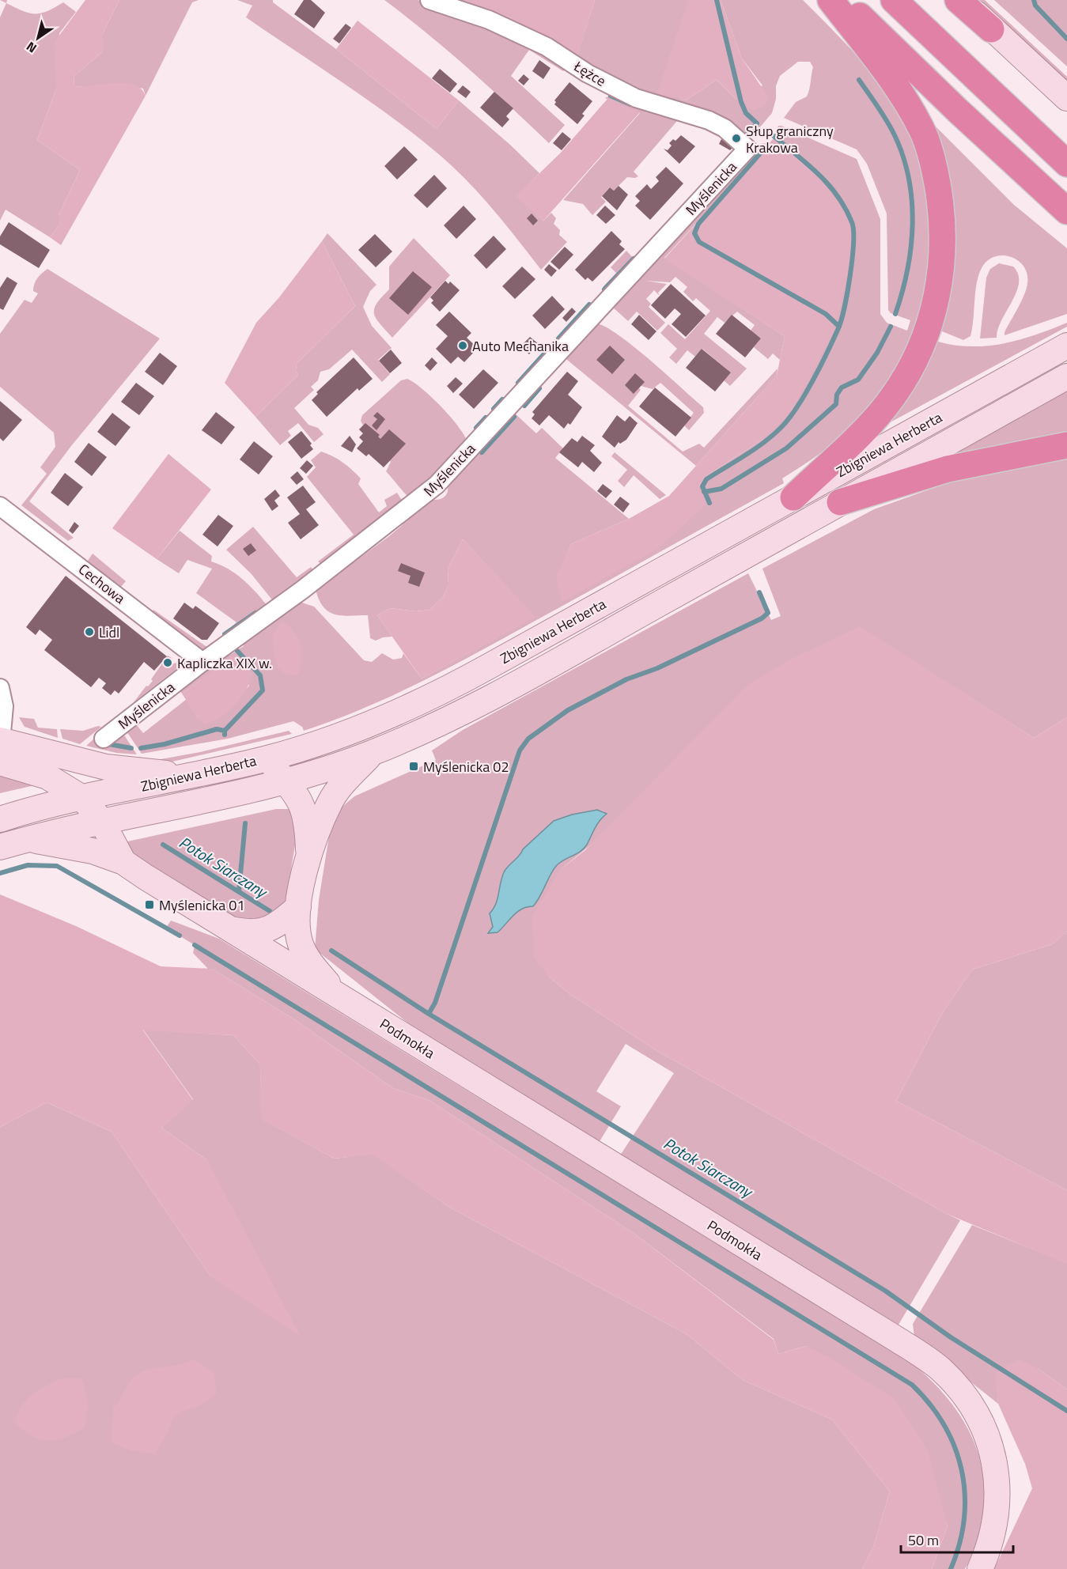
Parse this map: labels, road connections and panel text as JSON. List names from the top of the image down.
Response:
{
  "streets": {
    "main road": ["Zbigniewa Herberta", "Podmokła"],
    "street": ["Łężce", "Myślenicka", "Cechowa"]
  },
  "crossings": [
    ["Łężce", "Myślenicka"],
    ["Myślenicka", "Cechowa"],
    ["Zbigniewa Herberta", "Podmokła"]
  ],
  "water": ["Potok Siarczany"],
  "places": {
    "other": [
      "Słup graniczny Krakowa",
      "Auto Mechanika",
      "Lidl",
      "Kapliczka XIX w."
    ],
    "transit": ["Myślenicka 02", "Myślenicka 01"]
  },
  "scale_bar": "50 m",
  "north": "bottom left"
}
